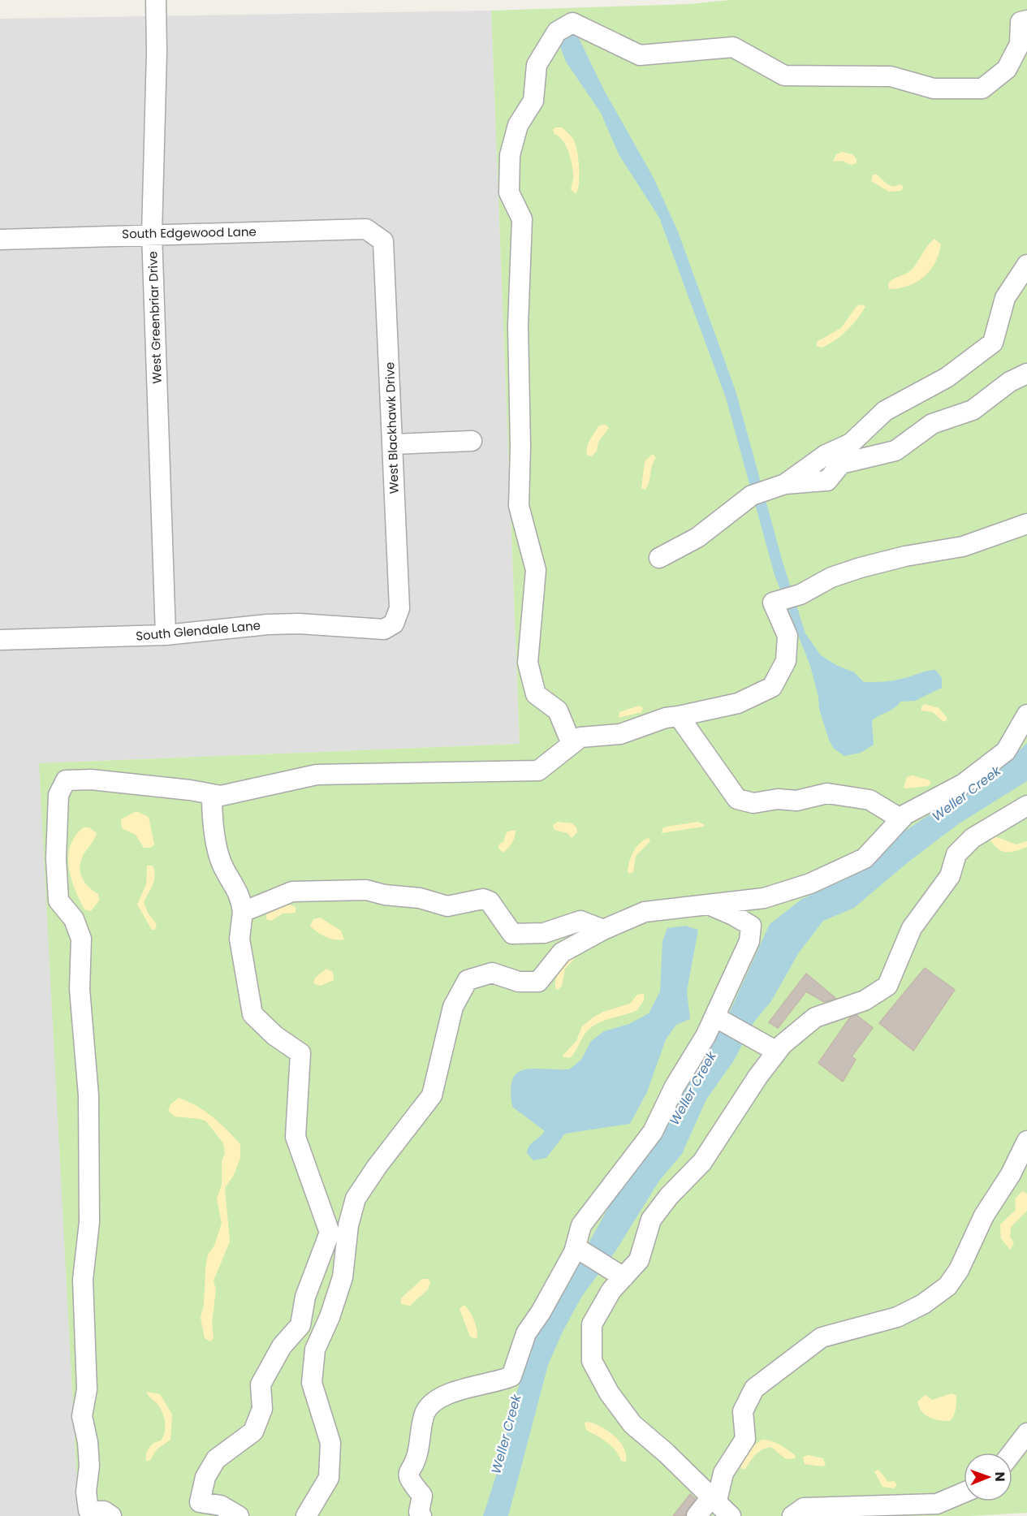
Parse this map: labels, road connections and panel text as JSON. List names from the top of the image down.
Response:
{
  "streets": {
    "street": [
      "South Edgewood Lane",
      "West Greenbriar Drive",
      "West Blackhawk Drive",
      "South Glendale Lane"
    ]
  },
  "crossings": [
    ["South Edgewood Lane", "West Greenbriar Drive"],
    ["South Edgewood Lane", "West Blackhawk Drive"],
    ["West Greenbriar Drive", "South Glendale Lane"],
    ["West Blackhawk Drive", "South Glendale Lane"]
  ],
  "water": ["Weller Creek"],
  "north": "right"
}
